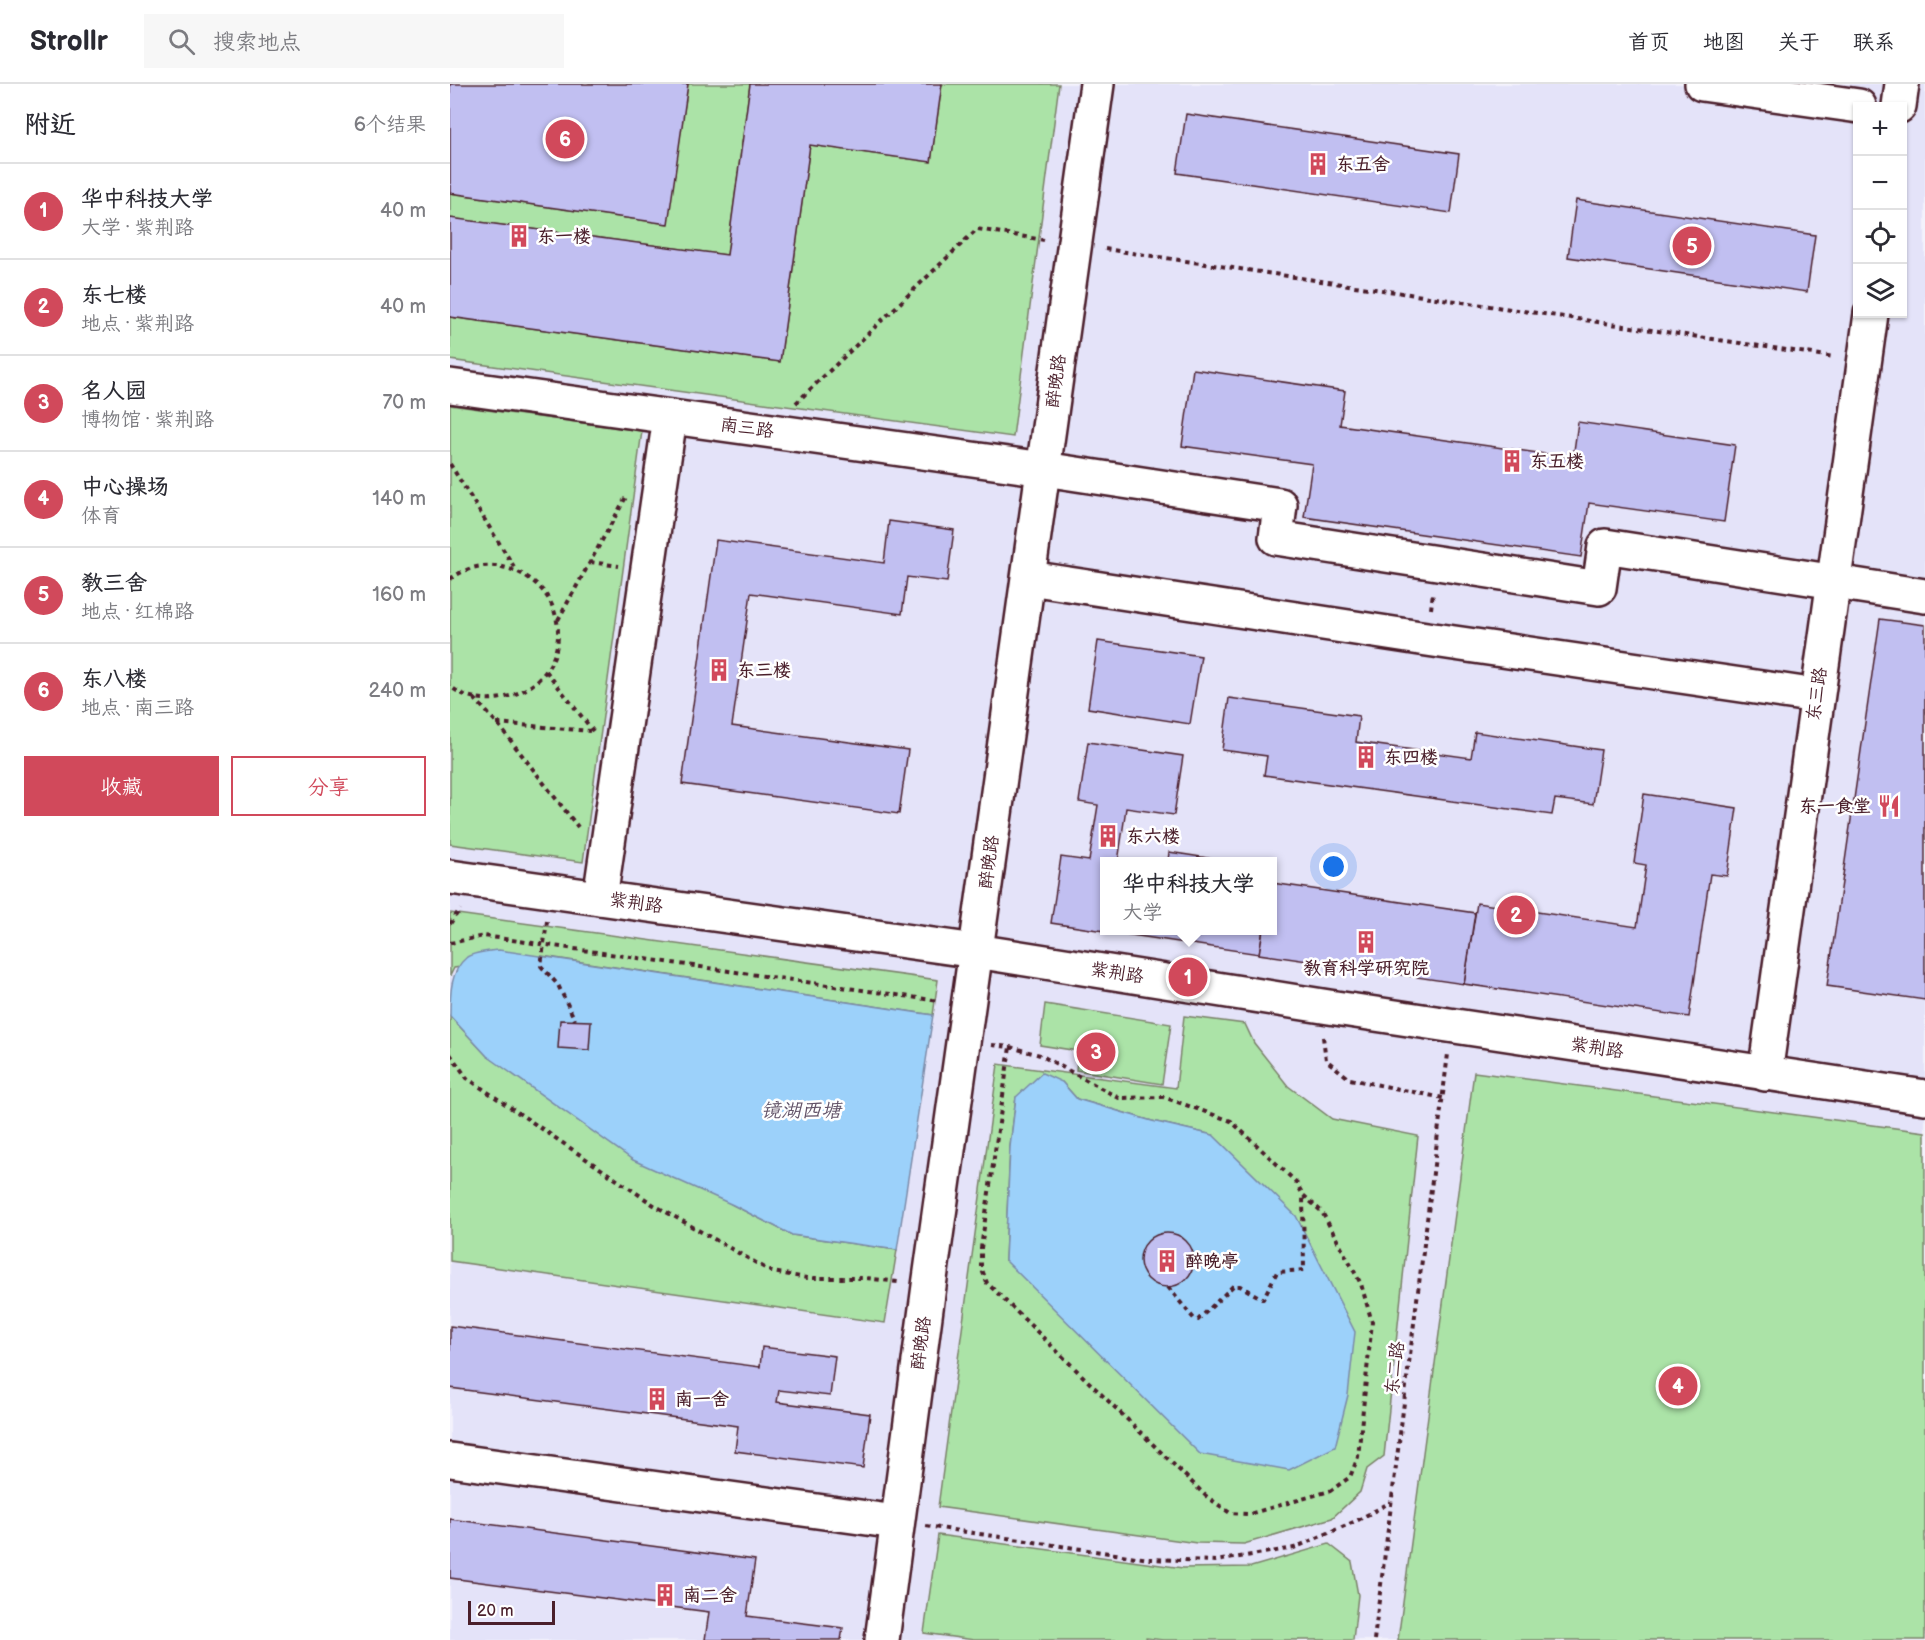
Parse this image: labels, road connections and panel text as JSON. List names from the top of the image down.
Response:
{
  "streets": {
    "street": [
      "醉晚路",
      "南三路",
      "东三路",
      "紫荆路"
    ],
    "path": ["东二路"]
  },
  "crossings": [
    ["醉晚路", "南三路"],
    ["醉晚路", "紫荆路"],
    ["东三路", "紫荆路"],
    ["紫荆路", "东二路"]
  ],
  "water": ["镜湖西塘"],
  "places": {
    "building": [
      "东五舍",
      "东一楼",
      "东五楼",
      "东三楼",
      "东四楼",
      "东六楼",
      "教育科学研究院",
      "醉晚亭",
      "南一舍",
      "南二舍"
    ],
    "restaurant": ["东一食堂"]
  },
  "scale_bar": "20 m",
  "page": {
    "header": "Strollr",
    "search": "搜索地点",
    "nav": [
      "首页",
      "地图",
      "关于",
      "联系"
    ],
    "heading": ["附近", "6个结果"],
    "map_buttons": ["+", "−"],
    "pins": [
      "6",
      "5",
      "2",
      "1",
      "3",
      "4"
    ],
    "list": [
      {
        "mark": "1",
        "name": "华中科技大学",
        "note": "大学 · 紫荆路",
        "value": "40 m"
      },
      {
        "mark": "2",
        "name": "东七楼",
        "note": "地点 · 紫荆路",
        "value": "40 m"
      },
      {
        "mark": "3",
        "name": "名人园",
        "note": "博物馆 · 紫荆路",
        "value": "70 m"
      },
      {
        "mark": "4",
        "name": "中心操场",
        "note": "体育",
        "value": "140 m"
      },
      {
        "mark": "5",
        "name": "教三舍",
        "note": "地点 · 红棉路",
        "value": "160 m"
      },
      {
        "mark": "6",
        "name": "东八楼",
        "note": "地点 · 南三路",
        "value": "240 m"
      }
    ],
    "buttons": ["收藏", "分享"],
    "popup": ["华中科技大学", "大学"],
    "scale": "20 m"
  }
}
